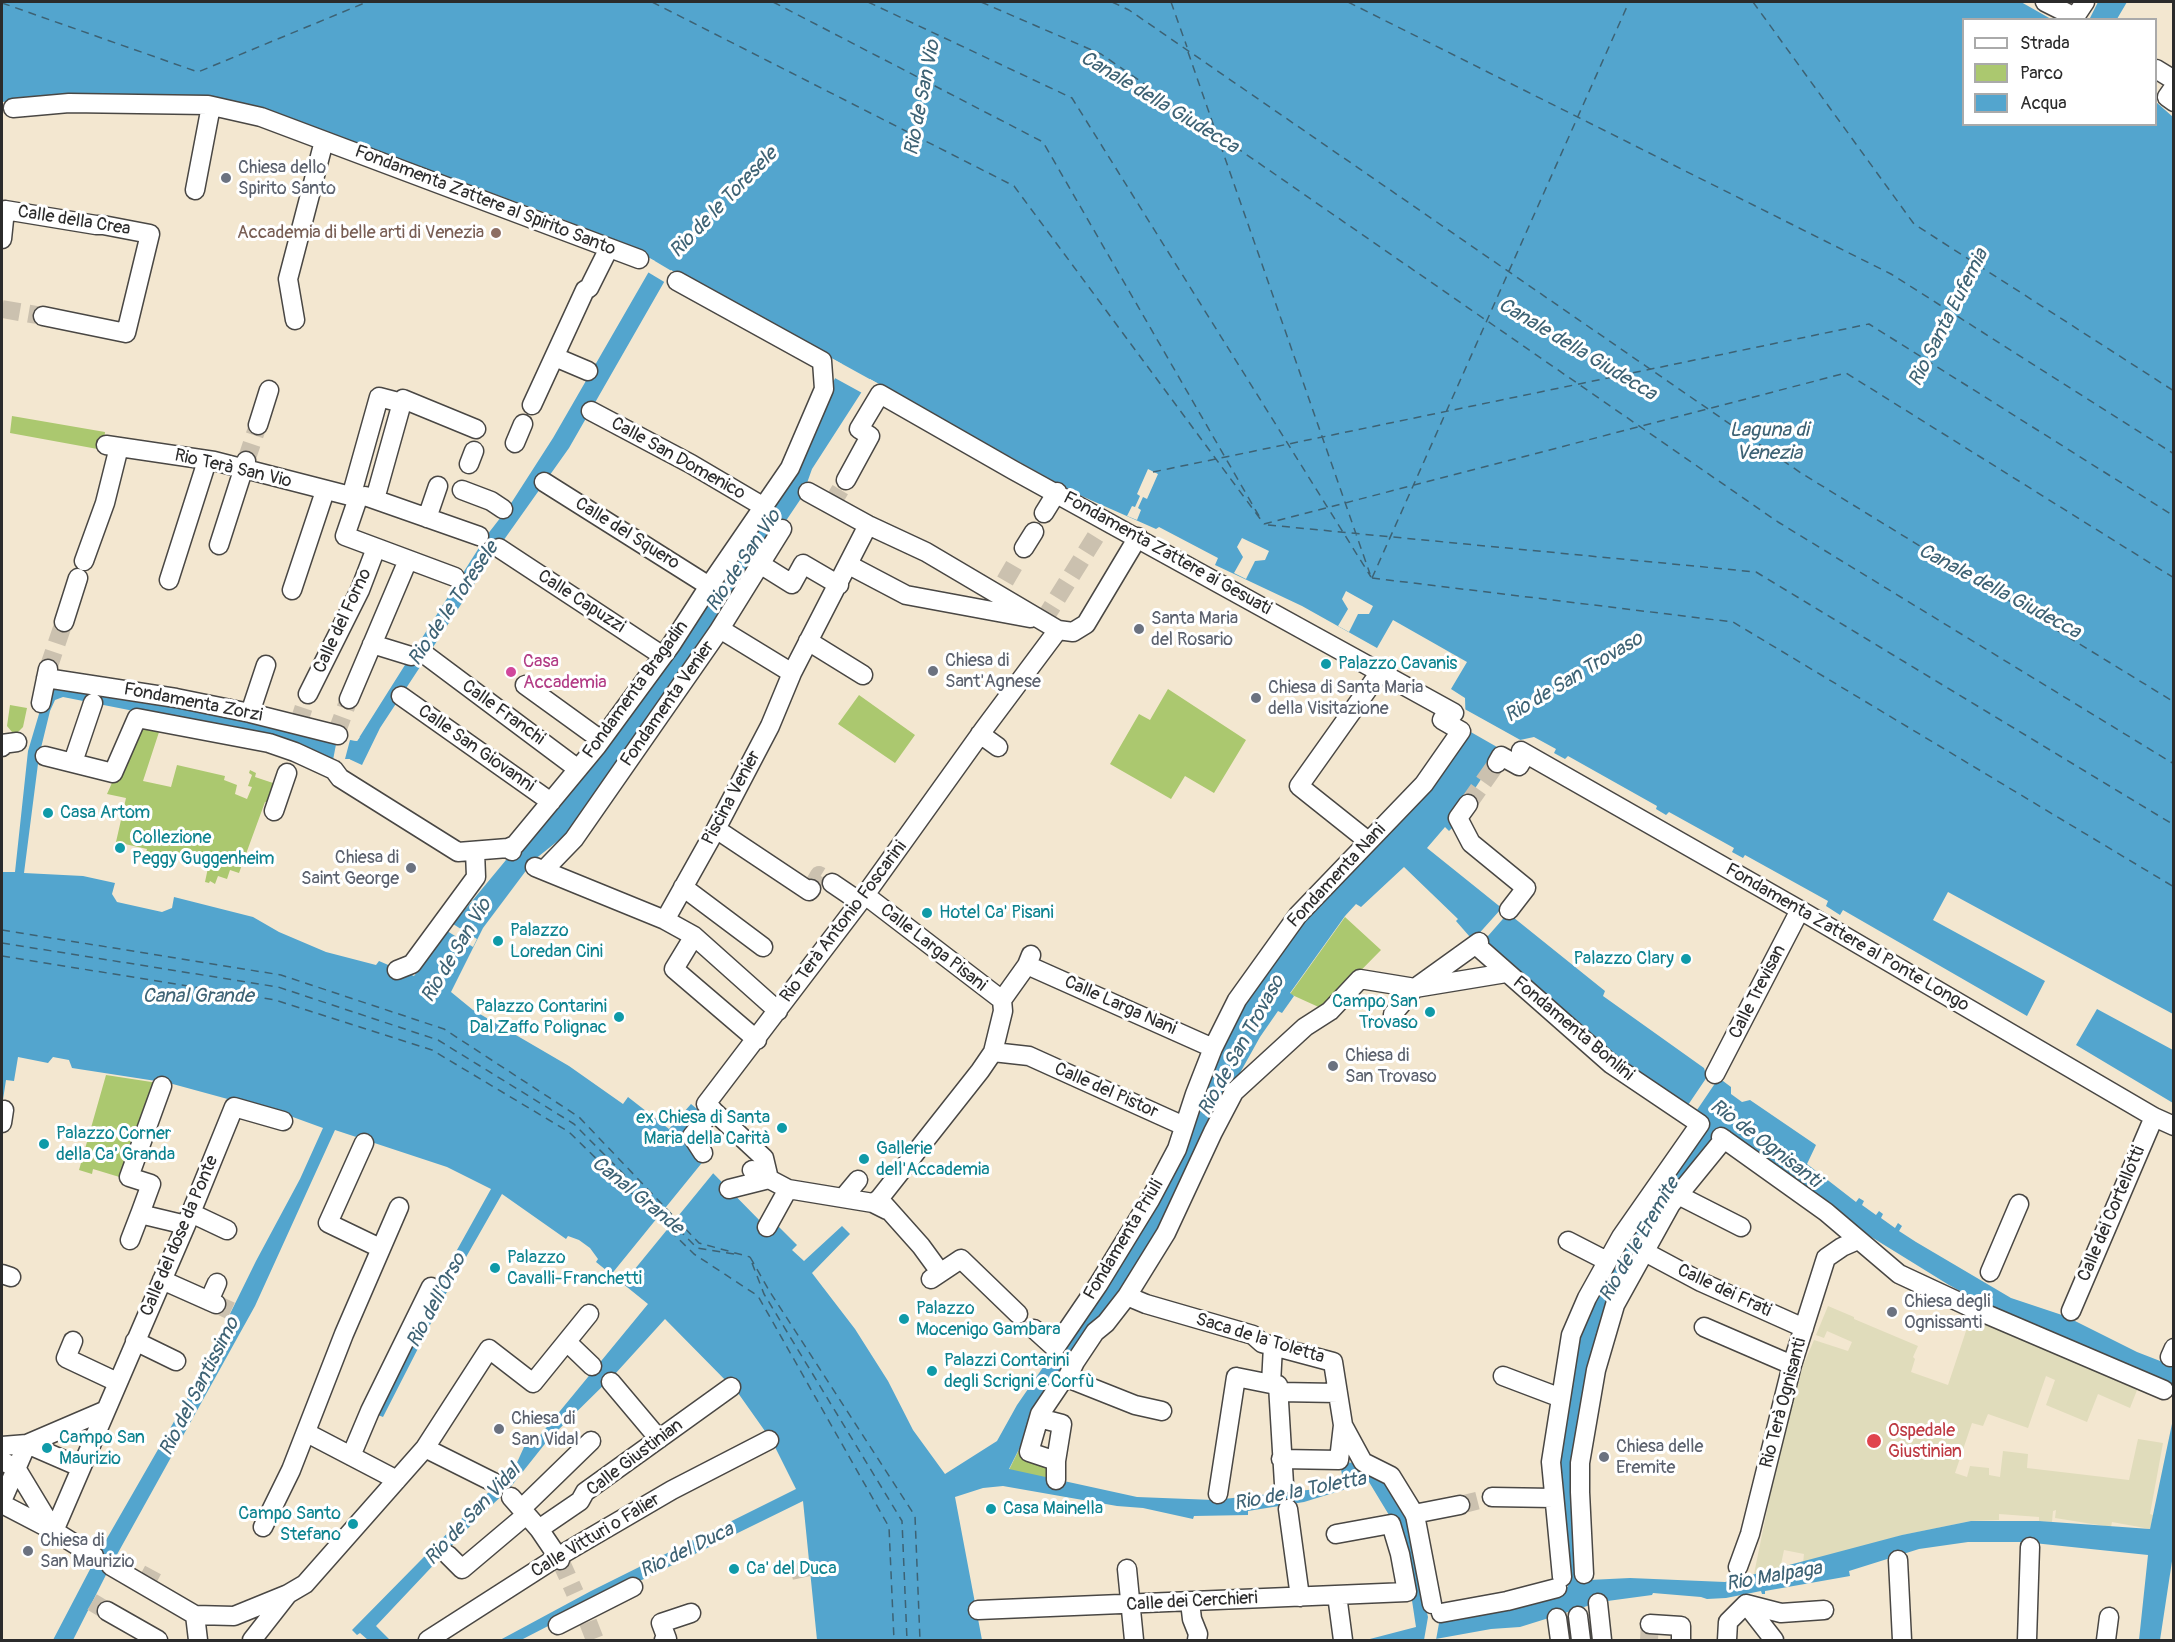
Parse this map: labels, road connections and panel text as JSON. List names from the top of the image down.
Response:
{
  "streets": {
    "street": [
      "Fondamenta Zattere al Spirito Santo",
      "Calle della Crea",
      "Calle San Domenico",
      "Rio Terà San Vio",
      "Calle del Squero",
      "Fondamenta Zattere ai Gesuati",
      "Calle Capuzzi",
      "Calle del Forno",
      "Fondamenta Bragadin",
      "Fondamenta Zorzi",
      "Fondamenta Venier",
      "Calle Franchi",
      "Calle San Giovanni",
      "Piscina Venier",
      "Fondamenta Nani",
      "Rio Terà Antonio Foscarini",
      "Fondamenta Zattere al Ponte Longo",
      "Calle Larga Pisani",
      "Calle Trevisan",
      "Calle Larga Nani",
      "Fondamenta Bonlini",
      "Calle del Pistor",
      "Calle dei Cortellotti",
      "Calle del dose da Ponte",
      "Fondamenta Priuli",
      "Calle dei Frati",
      "Saca de la Toletta",
      "Rio Terà Ognisanti",
      "Calle Giustinian",
      "Calle Vitturi o Falier",
      "Calle dei Cerchieri"
    ]
  },
  "crossings": [
    ["Calle San Domenico", "Fondamenta Bragadin"],
    ["Calle del Squero", "Fondamenta Bragadin"],
    ["Fondamenta Zattere ai Gesuati", "Fondamenta Nani"],
    ["Calle Capuzzi", "Fondamenta Bragadin"],
    ["Fondamenta Bragadin", "Calle Franchi"],
    ["Fondamenta Bragadin", "Calle San Giovanni"],
    ["Fondamenta Venier", "Piscina Venier"],
    ["Fondamenta Nani", "Calle Larga Nani"],
    ["Fondamenta Nani", "Calle del Pistor"],
    ["Fondamenta Nani", "Fondamenta Priuli"],
    ["Rio Terà Antonio Foscarini", "Calle Larga Pisani"],
    ["Fondamenta Zattere al Ponte Longo", "Calle Trevisan"],
    ["Fondamenta Zattere al Ponte Longo", "Calle dei Cortellotti"],
    ["Calle Larga Pisani", "Calle Larga Nani"],
    ["Calle del Pistor", "Fondamenta Priuli"],
    ["Calle dei Frati", "Rio Terà Ognisanti"]
  ],
  "water": [
    "Rio de San Vio",
    "Canale della Giudecca",
    "Rio de le Toresele",
    "Rio Santa Eufemia",
    "Laguna di Venezia",
    "Rio de San Trovaso",
    "Canal Grande",
    "Rio de Ognisanti",
    "Rio de le Eremite",
    "Rio dell'Orso",
    "Rio del Santissimo",
    "Rio de la Toletta",
    "Rio de San Vidal",
    "Rio del Duca",
    "Rio Malpaga"
  ],
  "places": [
    "Chiesa dello Spirito Santo",
    "Accademia di belle arti di Venezia",
    "Santa Maria del Rosario",
    "Palazzo Cavanis",
    "Chiesa di Sant'Agnese",
    "Casa Accademia",
    "Chiesa di Santa Maria della Visitazione",
    "Casa Artom",
    "Collezione Peggy Guggenheim",
    "Chiesa di Saint George",
    "Hotel Ca' Pisani",
    "Palazzo Loredan Cini",
    "Palazzo Clary",
    "Campo San Trovaso",
    "Palazzo Contarini Dal Zaffo Polignac",
    "Chiesa di San Trovaso",
    "ex Chiesa di Santa Maria della Carità",
    "Palazzo Corner della Ca' Granda",
    "Gallerie dell'Accademia",
    "Palazzo Cavalli-Franchetti",
    "Chiesa degli Ognissanti",
    "Palazzo Mocenigo Gambara",
    "Palazzi Contarini degli Scrigni e Corfù",
    "Chiesa di San Vidal",
    "Ospedale Giustinian",
    "Campo San Maurizio",
    "Chiesa delle Eremite",
    "Casa Mainella",
    "Campo Santo Stefano",
    "Chiesa di San Maurizio",
    "Ca' del Duca"
  ],
  "legend": ["Strada", "Parco", "Acqua"]
}
